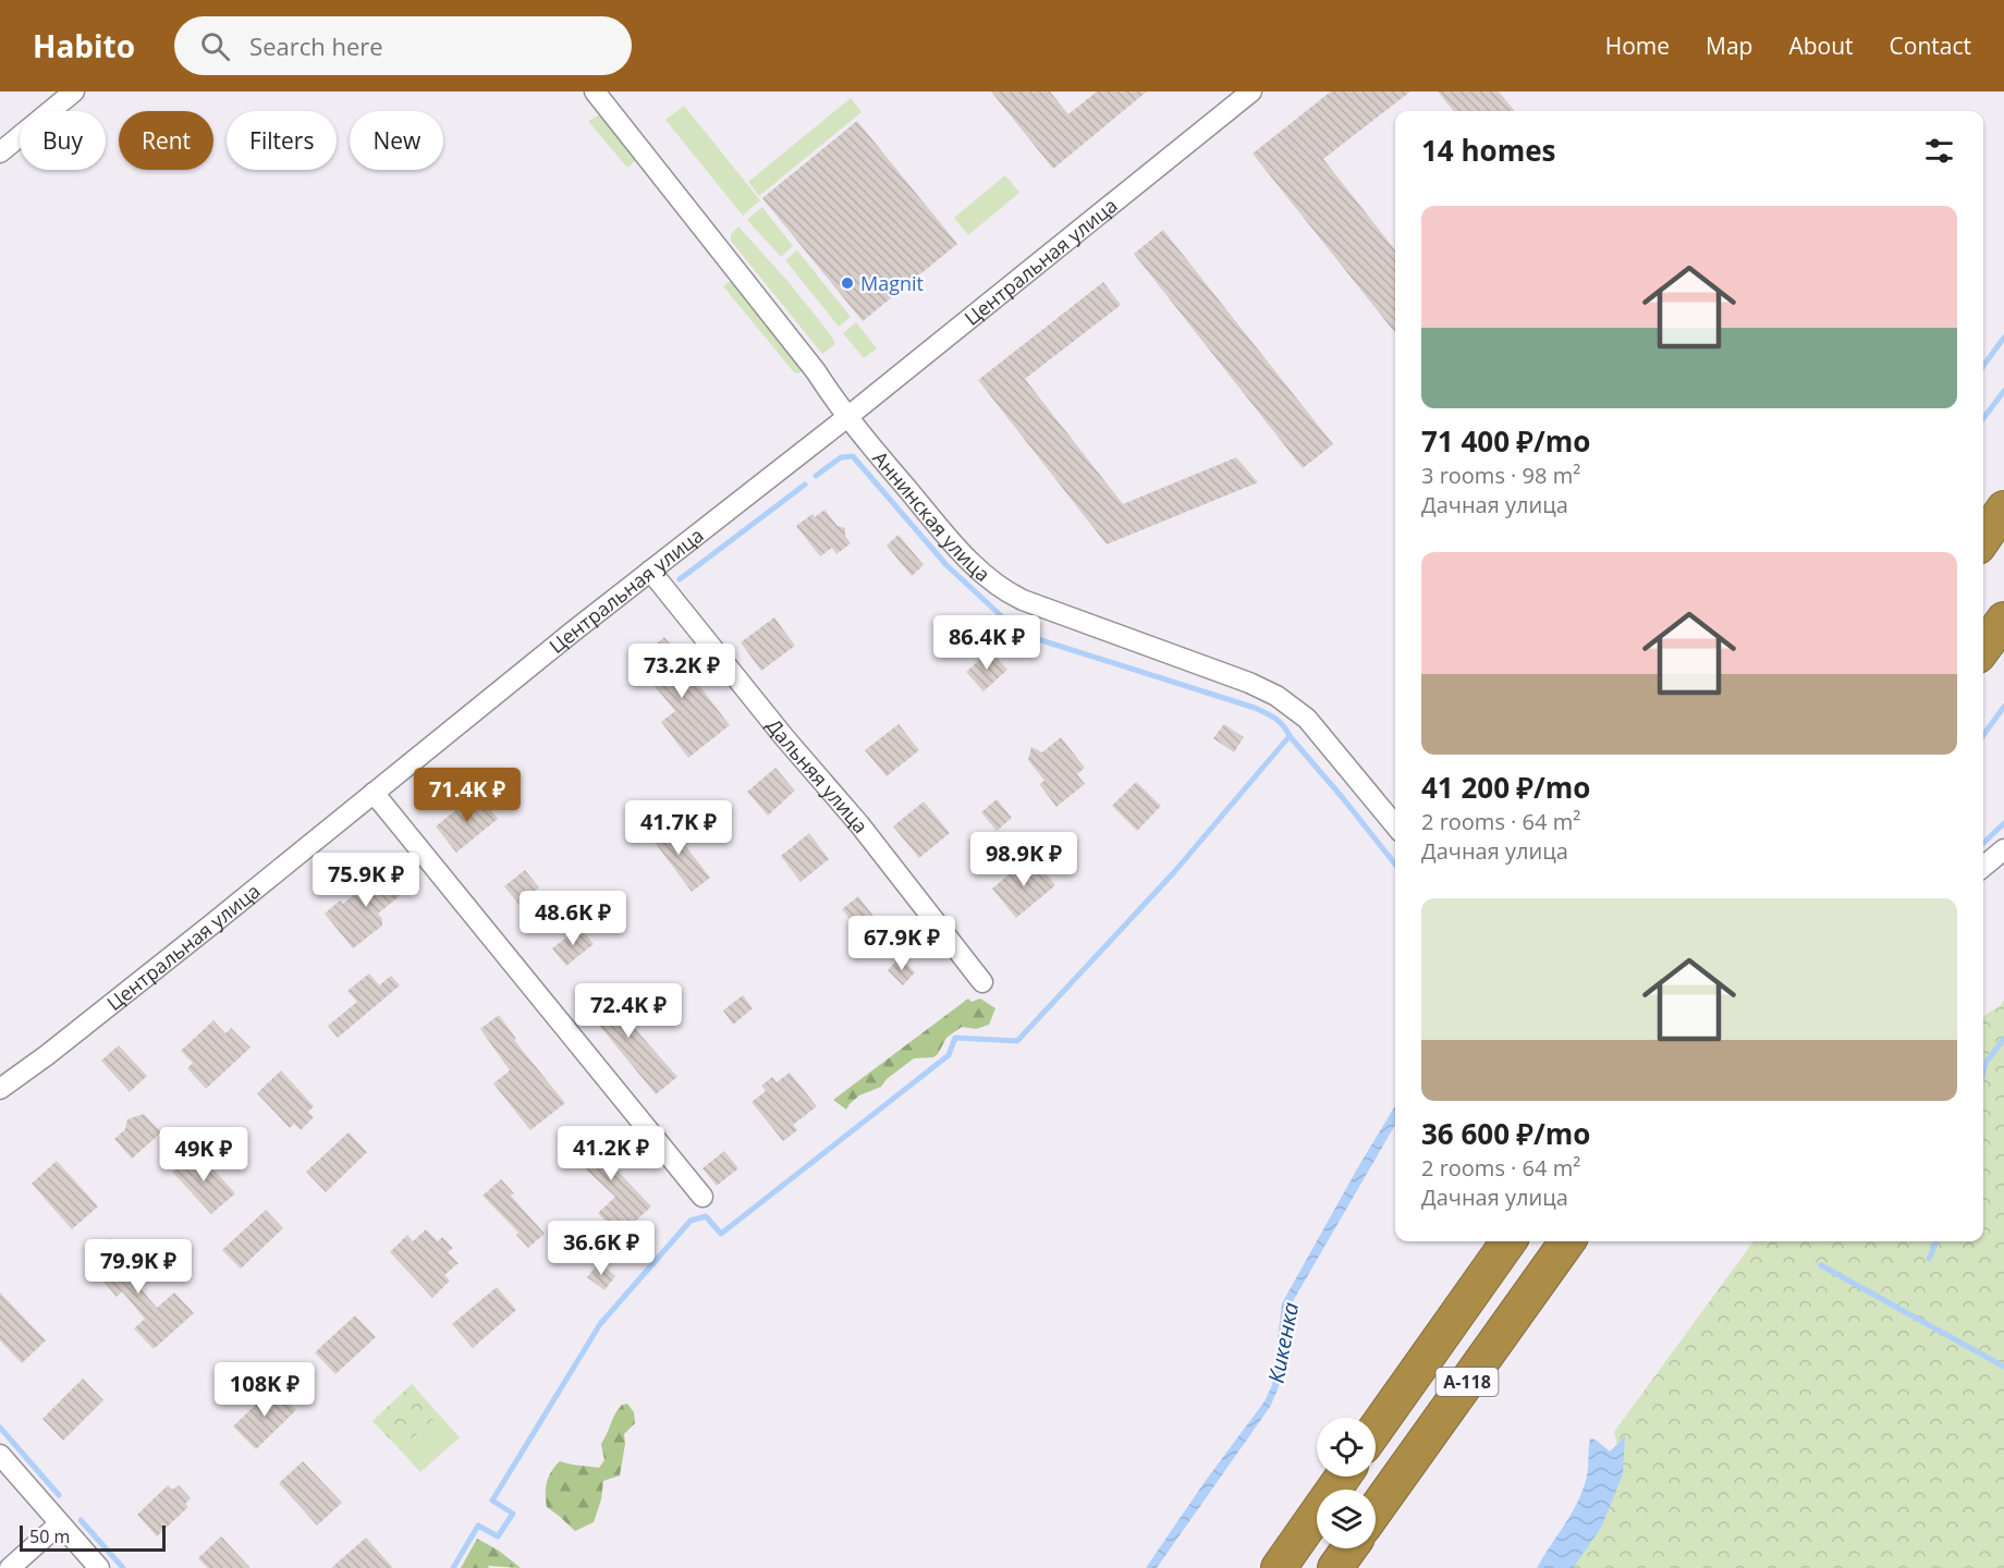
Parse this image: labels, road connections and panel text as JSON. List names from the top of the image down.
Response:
{
  "streets": {
    "highway": ["А-118"],
    "street": ["Центральная улица", "Аннинская улица", "Дальняя улица"]
  },
  "crossings": [
    ["Центральная улица", "Аннинская улица"],
    ["Центральная улица", "Дальняя улица"]
  ],
  "water": ["Кикенка"],
  "places": ["Magnit"],
  "scale_bar": "50 m",
  "page": {
    "header": "Habito",
    "search": "Search here",
    "nav": [
      "Home",
      "Map",
      "About",
      "Contact"
    ],
    "chip": [
      "Buy",
      "Rent",
      "Filters",
      "New"
    ],
    "heading": "14 homes",
    "list": [
      {
        "name": "71 400 ₽/mo",
        "note": "3 rooms · 98 m² · Дачная улица"
      },
      {
        "name": "41 200 ₽/mo",
        "note": "2 rooms · 64 m² · Дачная улица"
      },
      {
        "name": "36 600 ₽/mo",
        "note": "2 rooms · 64 m² · Дачная улица"
      }
    ],
    "price": [
      "86.4K ₽",
      "73.2K ₽",
      "71.4K ₽",
      "41.7K ₽",
      "98.9K ₽",
      "75.9K ₽",
      "48.6K ₽",
      "67.9K ₽",
      "72.4K ₽",
      "41.2K ₽",
      "49K ₽",
      "36.6K ₽",
      "79.9K ₽",
      "108K ₽"
    ],
    "scale": "50 m"
  }
}
